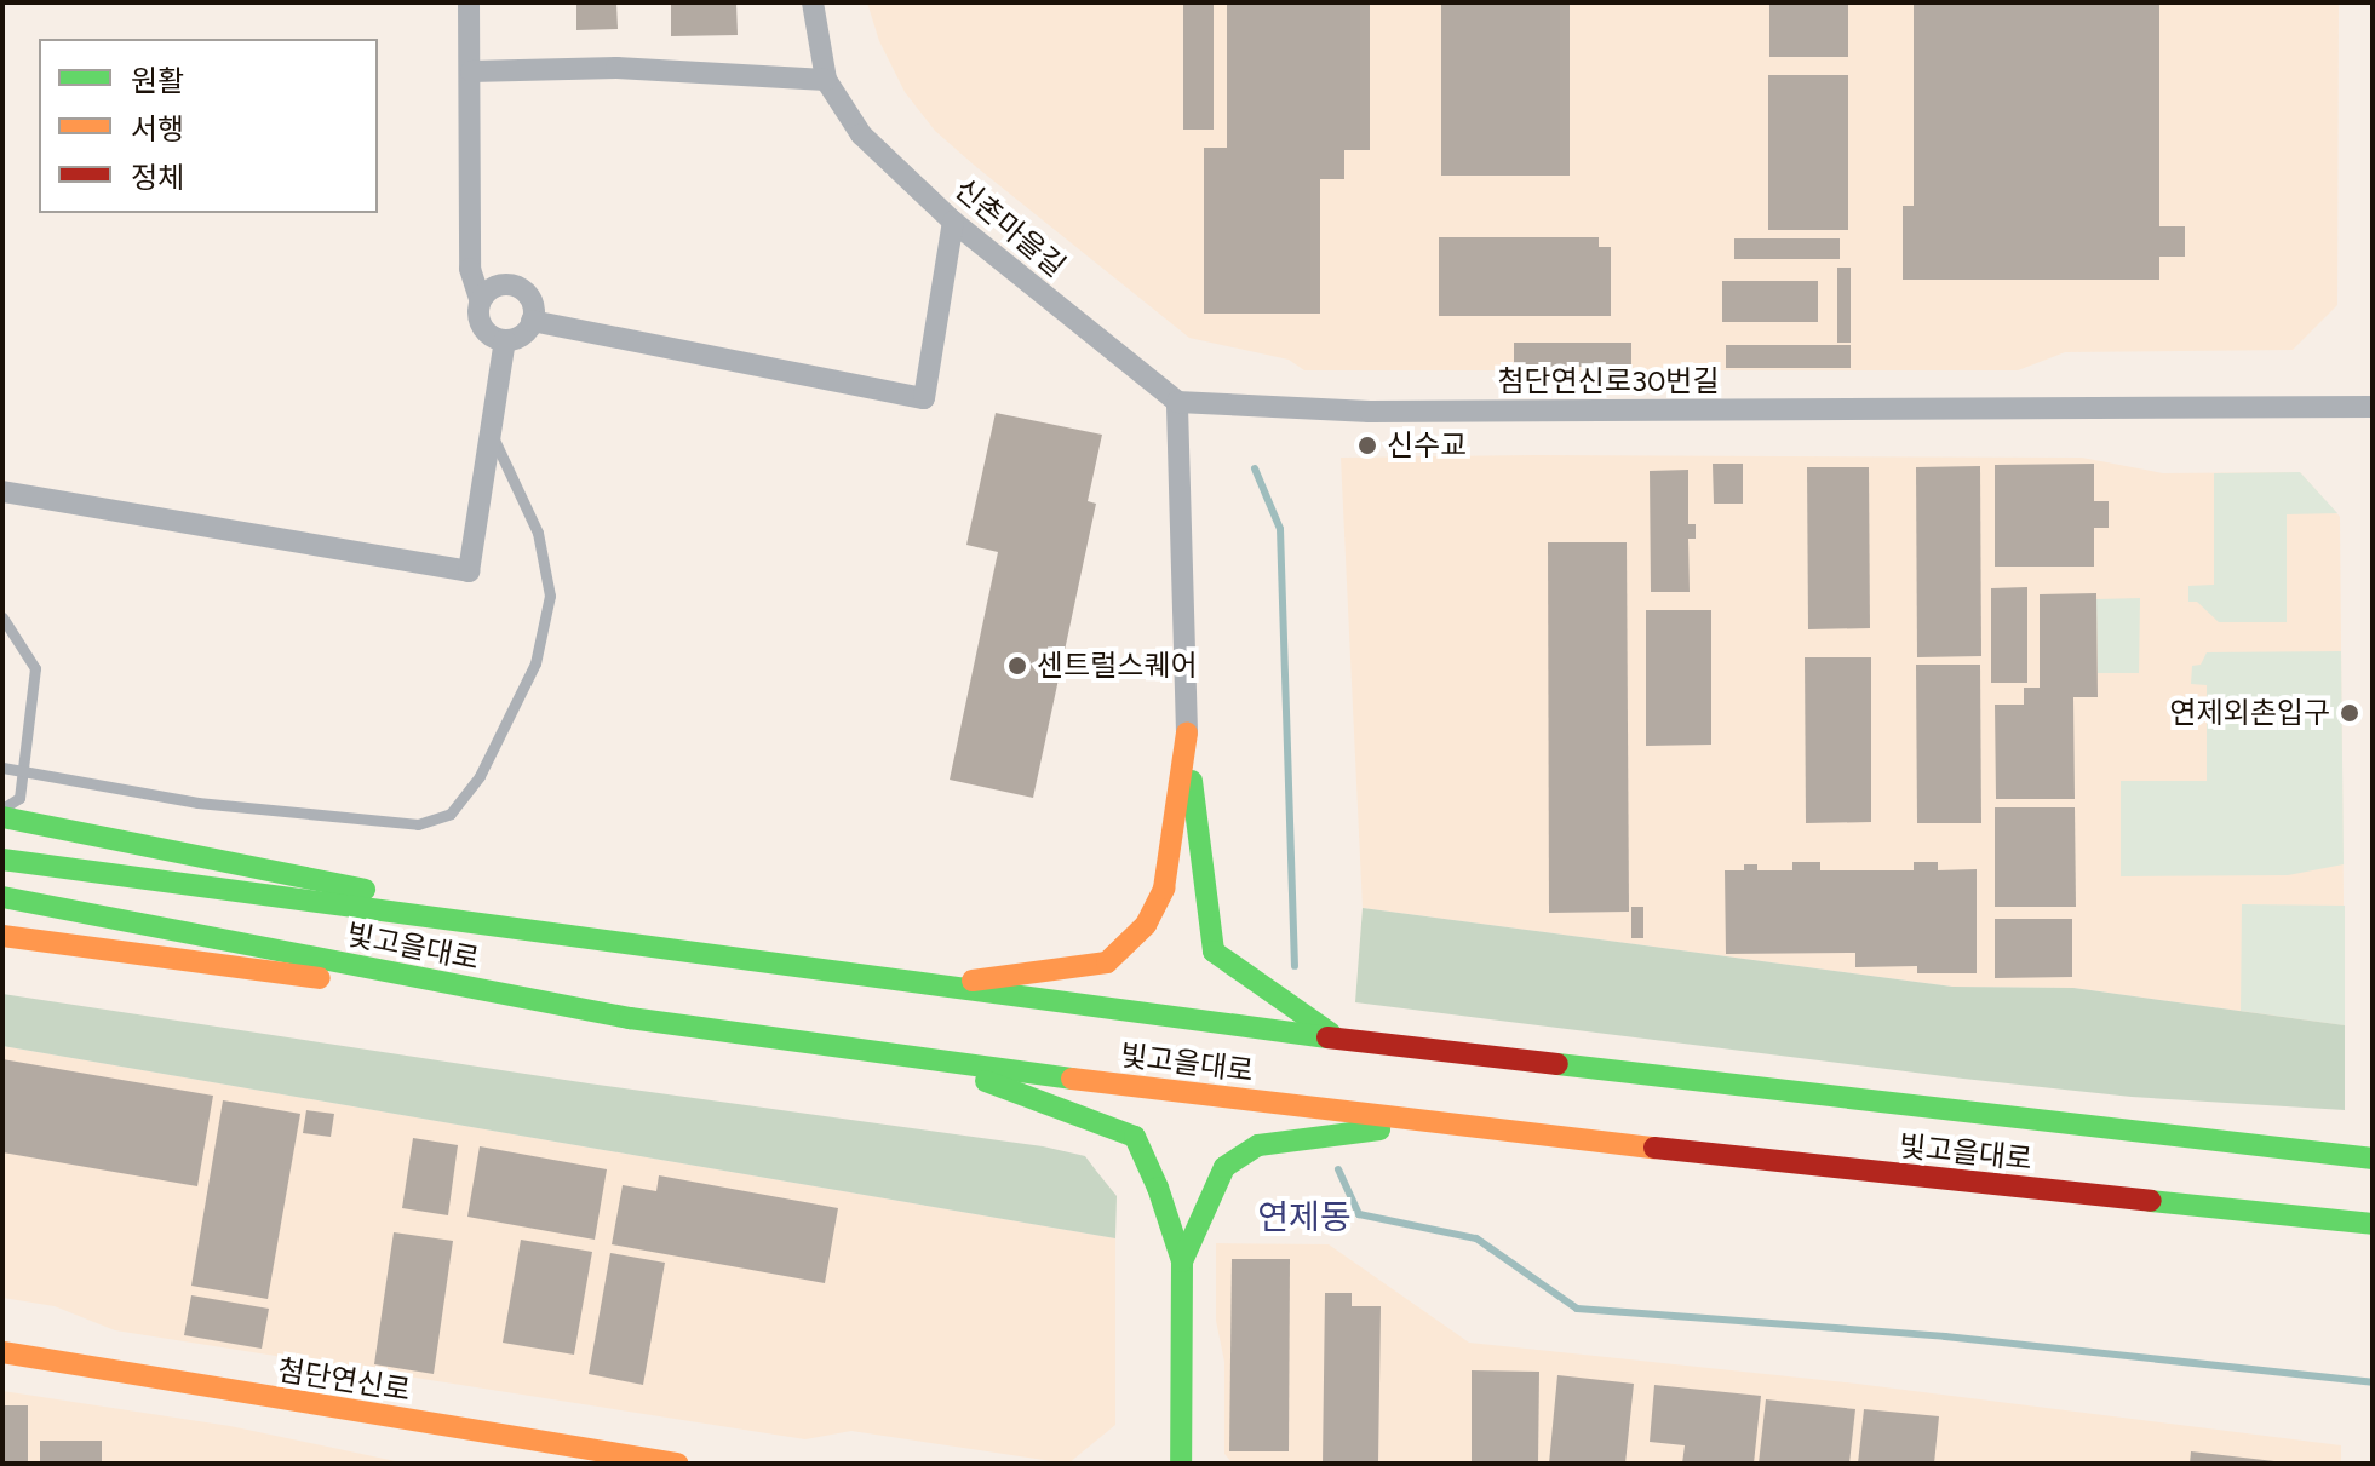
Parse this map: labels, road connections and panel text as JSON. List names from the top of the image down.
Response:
{
  "streets": {
    "main road": ["빛고을대로", "첨단연신로"],
    "street": ["신촌마을길", "첨단연신로30번길"]
  },
  "crossings": [
    ["신촌마을길", "첨단연신로30번길"]
  ],
  "districts": ["연제동"],
  "places": ["신수교", "센트럴스퀘어", "연제외촌입구"],
  "legend": ["원활", "서행", "정체"]
}
